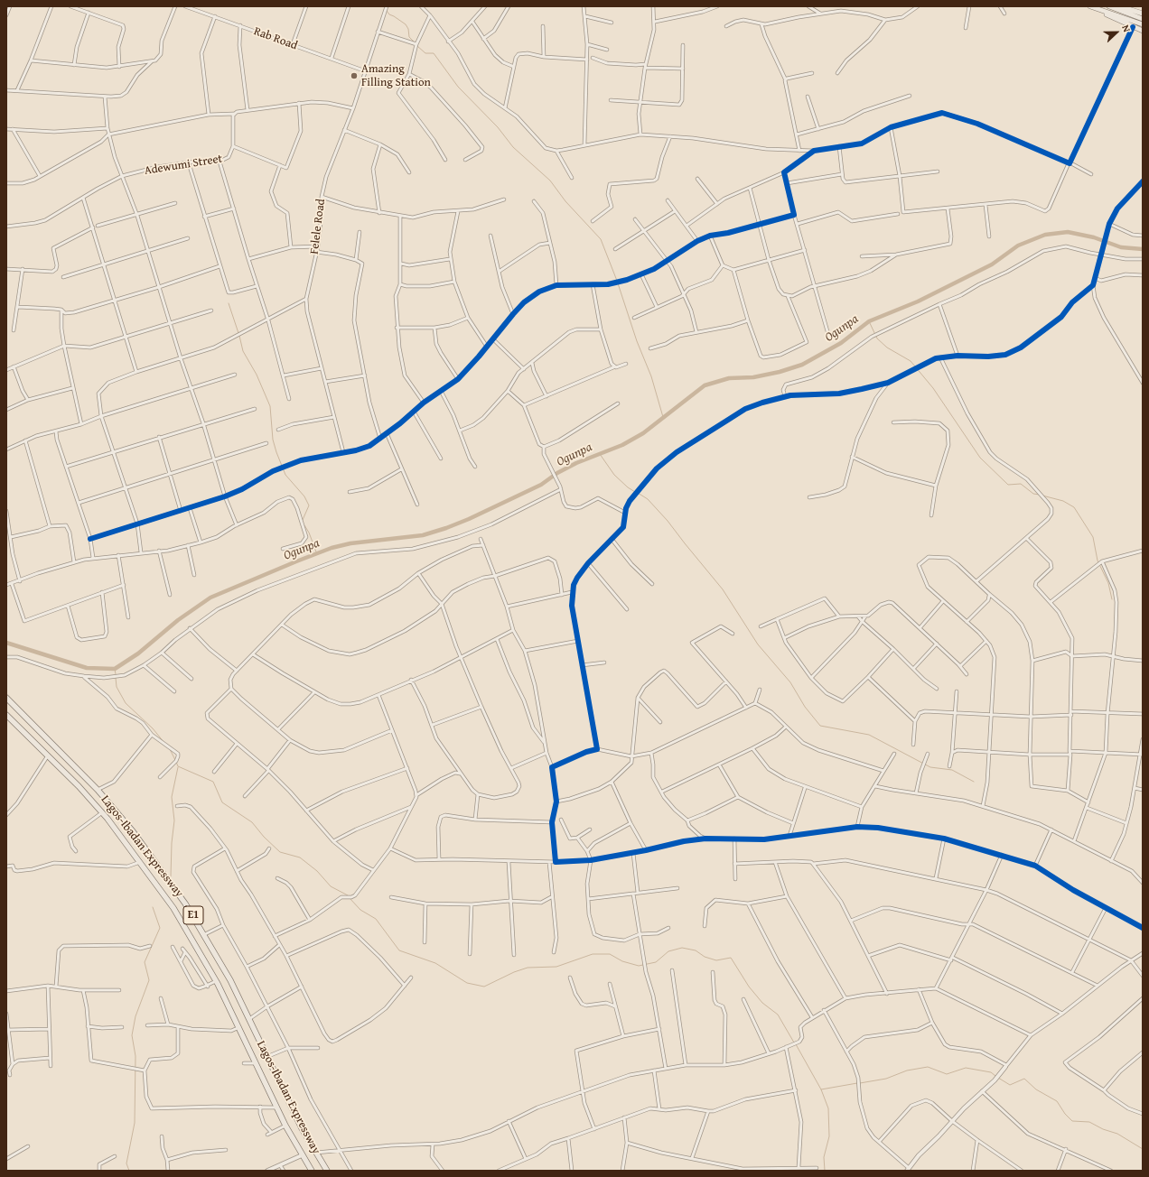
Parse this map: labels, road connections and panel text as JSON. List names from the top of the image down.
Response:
{
  "streets": {
    "highway": ["Lagos-Ibadan Expressway", "E1"],
    "street": ["Rab Road", "Adewumi Street", "Felele Road"]
  },
  "crossings": [
    ["Rab Road", "Felele Road"]
  ],
  "water": ["Ogunpa"],
  "places": ["Amazing Filling Station"],
  "north": "right"
}
